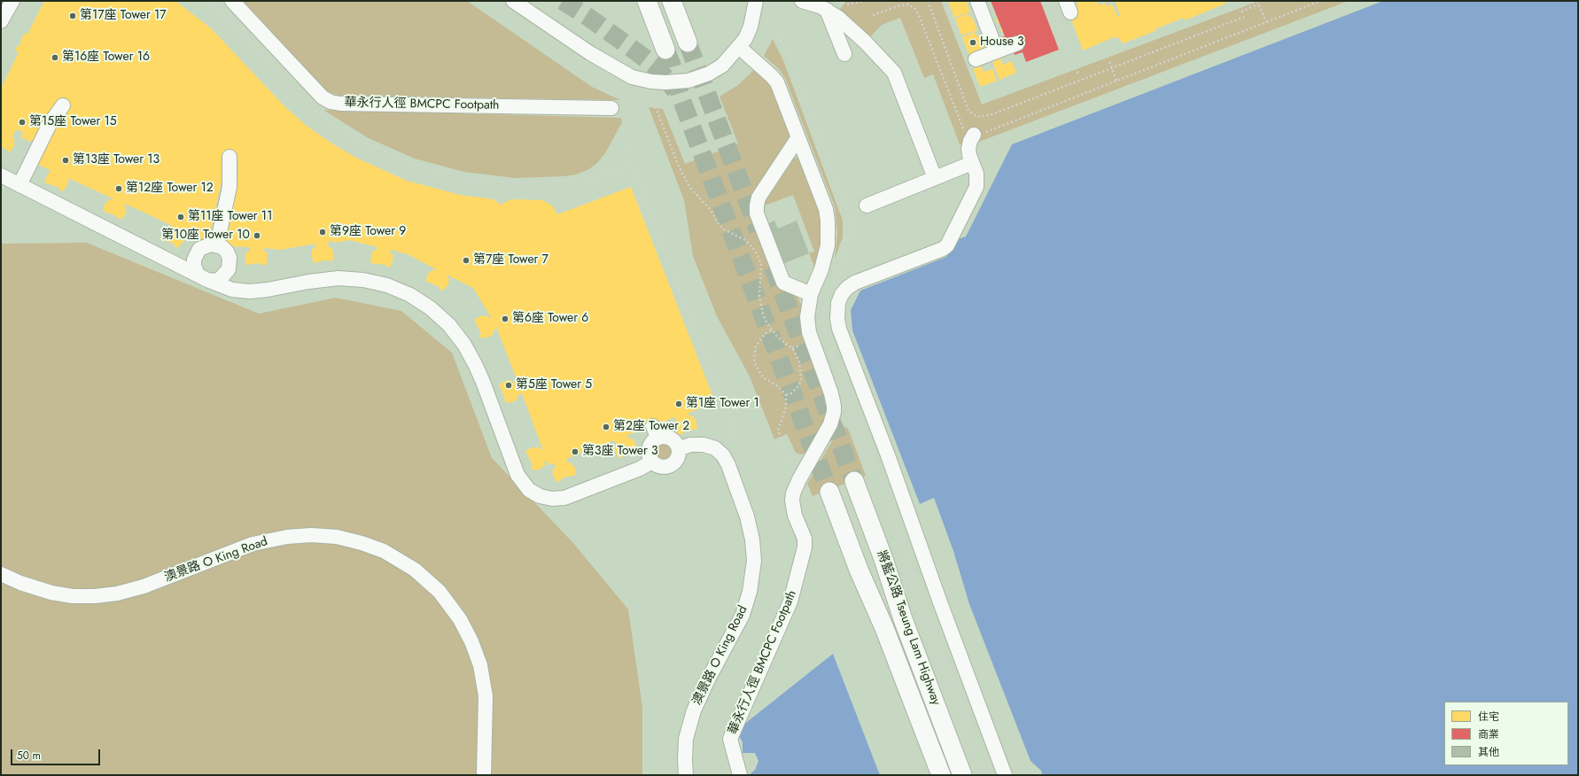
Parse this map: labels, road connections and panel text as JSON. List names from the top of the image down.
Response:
{
  "streets": {
    "main road": ["將藍公路 Tseung Lam Highway"],
    "street": ["華永行人徑 BMCPC Footpath", "澳景路 O King Road"]
  },
  "places": [
    "第17座 Tower 17",
    "House 3",
    "第16座 Tower 16",
    "第15座 Tower 15",
    "第13座 Tower 13",
    "第12座 Tower 12",
    "第11座 Tower 11",
    "第9座 Tower 9",
    "第10座 Tower 10",
    "第7座 Tower 7",
    "第6座 Tower 6",
    "第5座 Tower 5",
    "第1座 Tower 1",
    "第2座 Tower 2",
    "第3座 Tower 3"
  ],
  "legend": ["住宅", "商業", "其他"],
  "scale_bar": "50 m"
}
